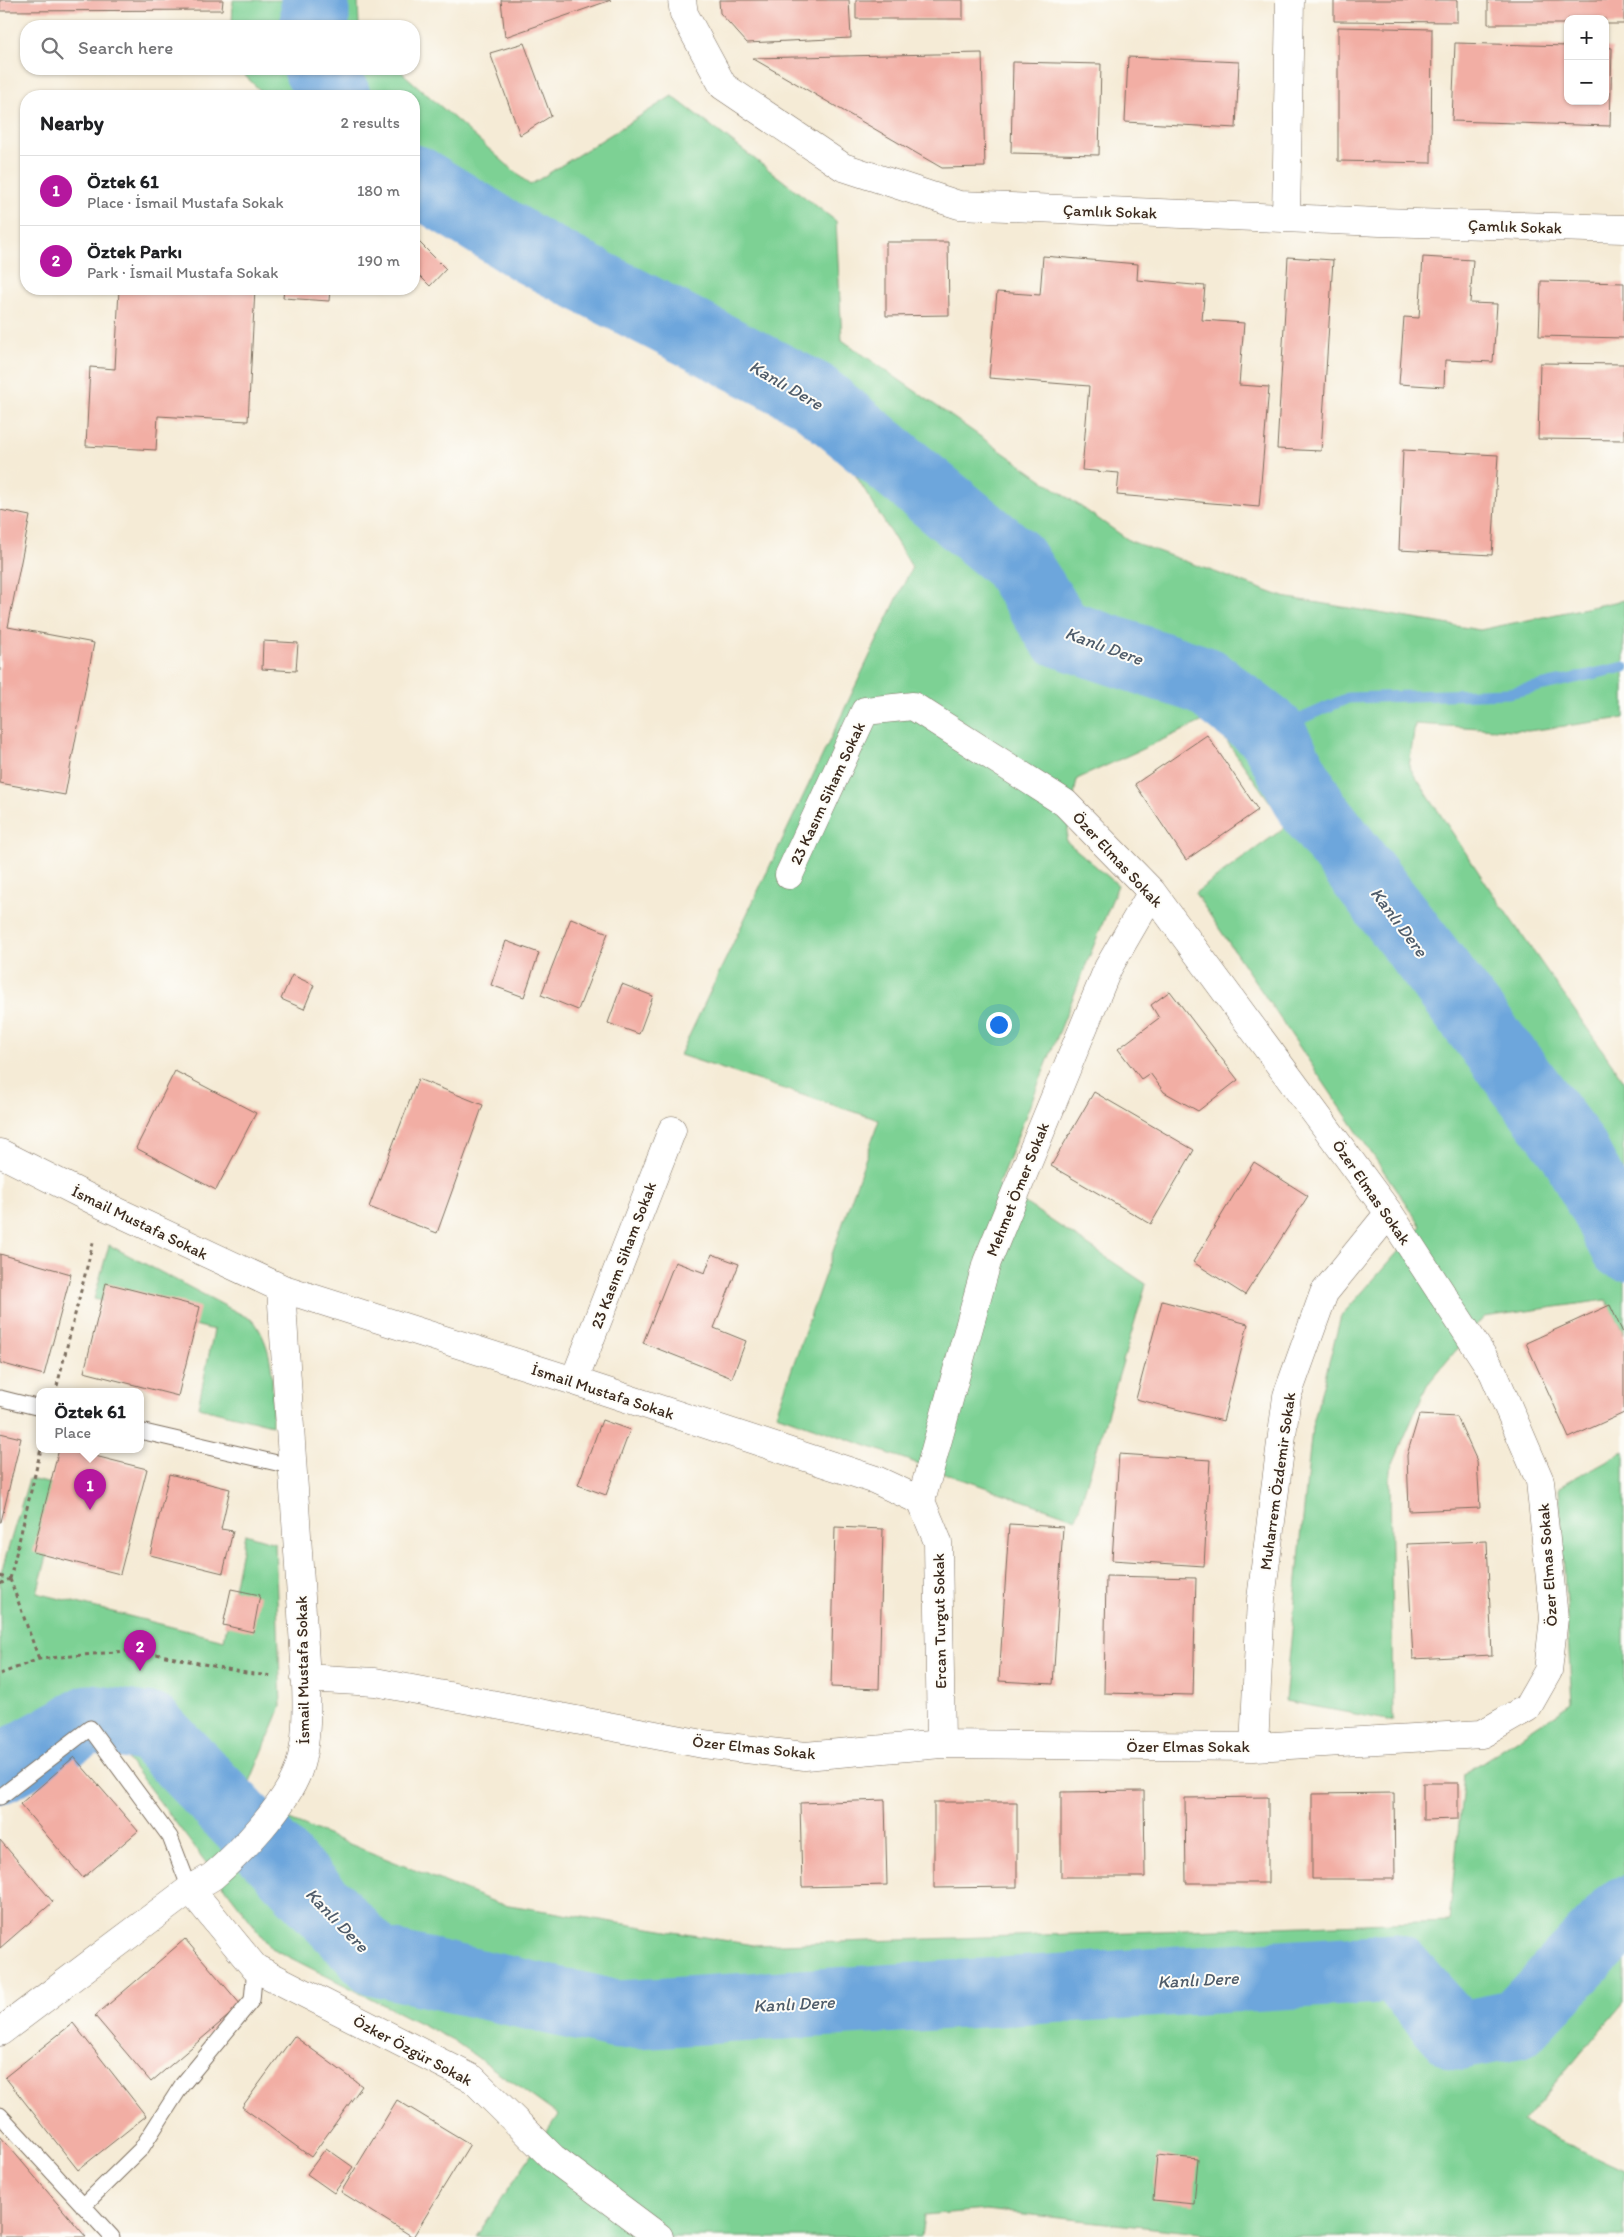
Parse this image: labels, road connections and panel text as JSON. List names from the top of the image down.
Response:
{
  "streets": {
    "street": [
      "Çamlık Sokak",
      "23 Kasım Siham Sokak",
      "Özer Elmas Sokak",
      "Mehmet Ömer Sokak",
      "İsmail Mustafa Sokak",
      "Muharrem Özdemir Sokak",
      "Ercan Turgut Sokak",
      "Özker Özgür Sokak"
    ]
  },
  "crossings": [
    ["23 Kasım Siham Sokak", "Özer Elmas Sokak"],
    ["23 Kasım Siham Sokak", "İsmail Mustafa Sokak"],
    ["Özer Elmas Sokak", "Mehmet Ömer Sokak"],
    ["Özer Elmas Sokak", "İsmail Mustafa Sokak"],
    ["Özer Elmas Sokak", "Muharrem Özdemir Sokak"],
    ["Özer Elmas Sokak", "Ercan Turgut Sokak"],
    ["Mehmet Ömer Sokak", "İsmail Mustafa Sokak"],
    ["Mehmet Ömer Sokak", "Ercan Turgut Sokak"],
    ["İsmail Mustafa Sokak", "Ercan Turgut Sokak"],
    ["İsmail Mustafa Sokak", "Özker Özgür Sokak"]
  ],
  "water": ["Kanlı Dere"],
  "page": {
    "map_buttons": ["+", "−"],
    "search": "Search here",
    "heading": ["Nearby", "2 results"],
    "list": [
      {
        "mark": "1",
        "name": "Öztek 61",
        "note": "Place · İsmail Mustafa Sokak",
        "value": "180 m"
      },
      {
        "mark": "2",
        "name": "Öztek Parkı",
        "note": "Park · İsmail Mustafa Sokak",
        "value": "190 m"
      }
    ],
    "popup": ["Öztek 61", "Place"],
    "pins": ["1", "2"]
  }
}
